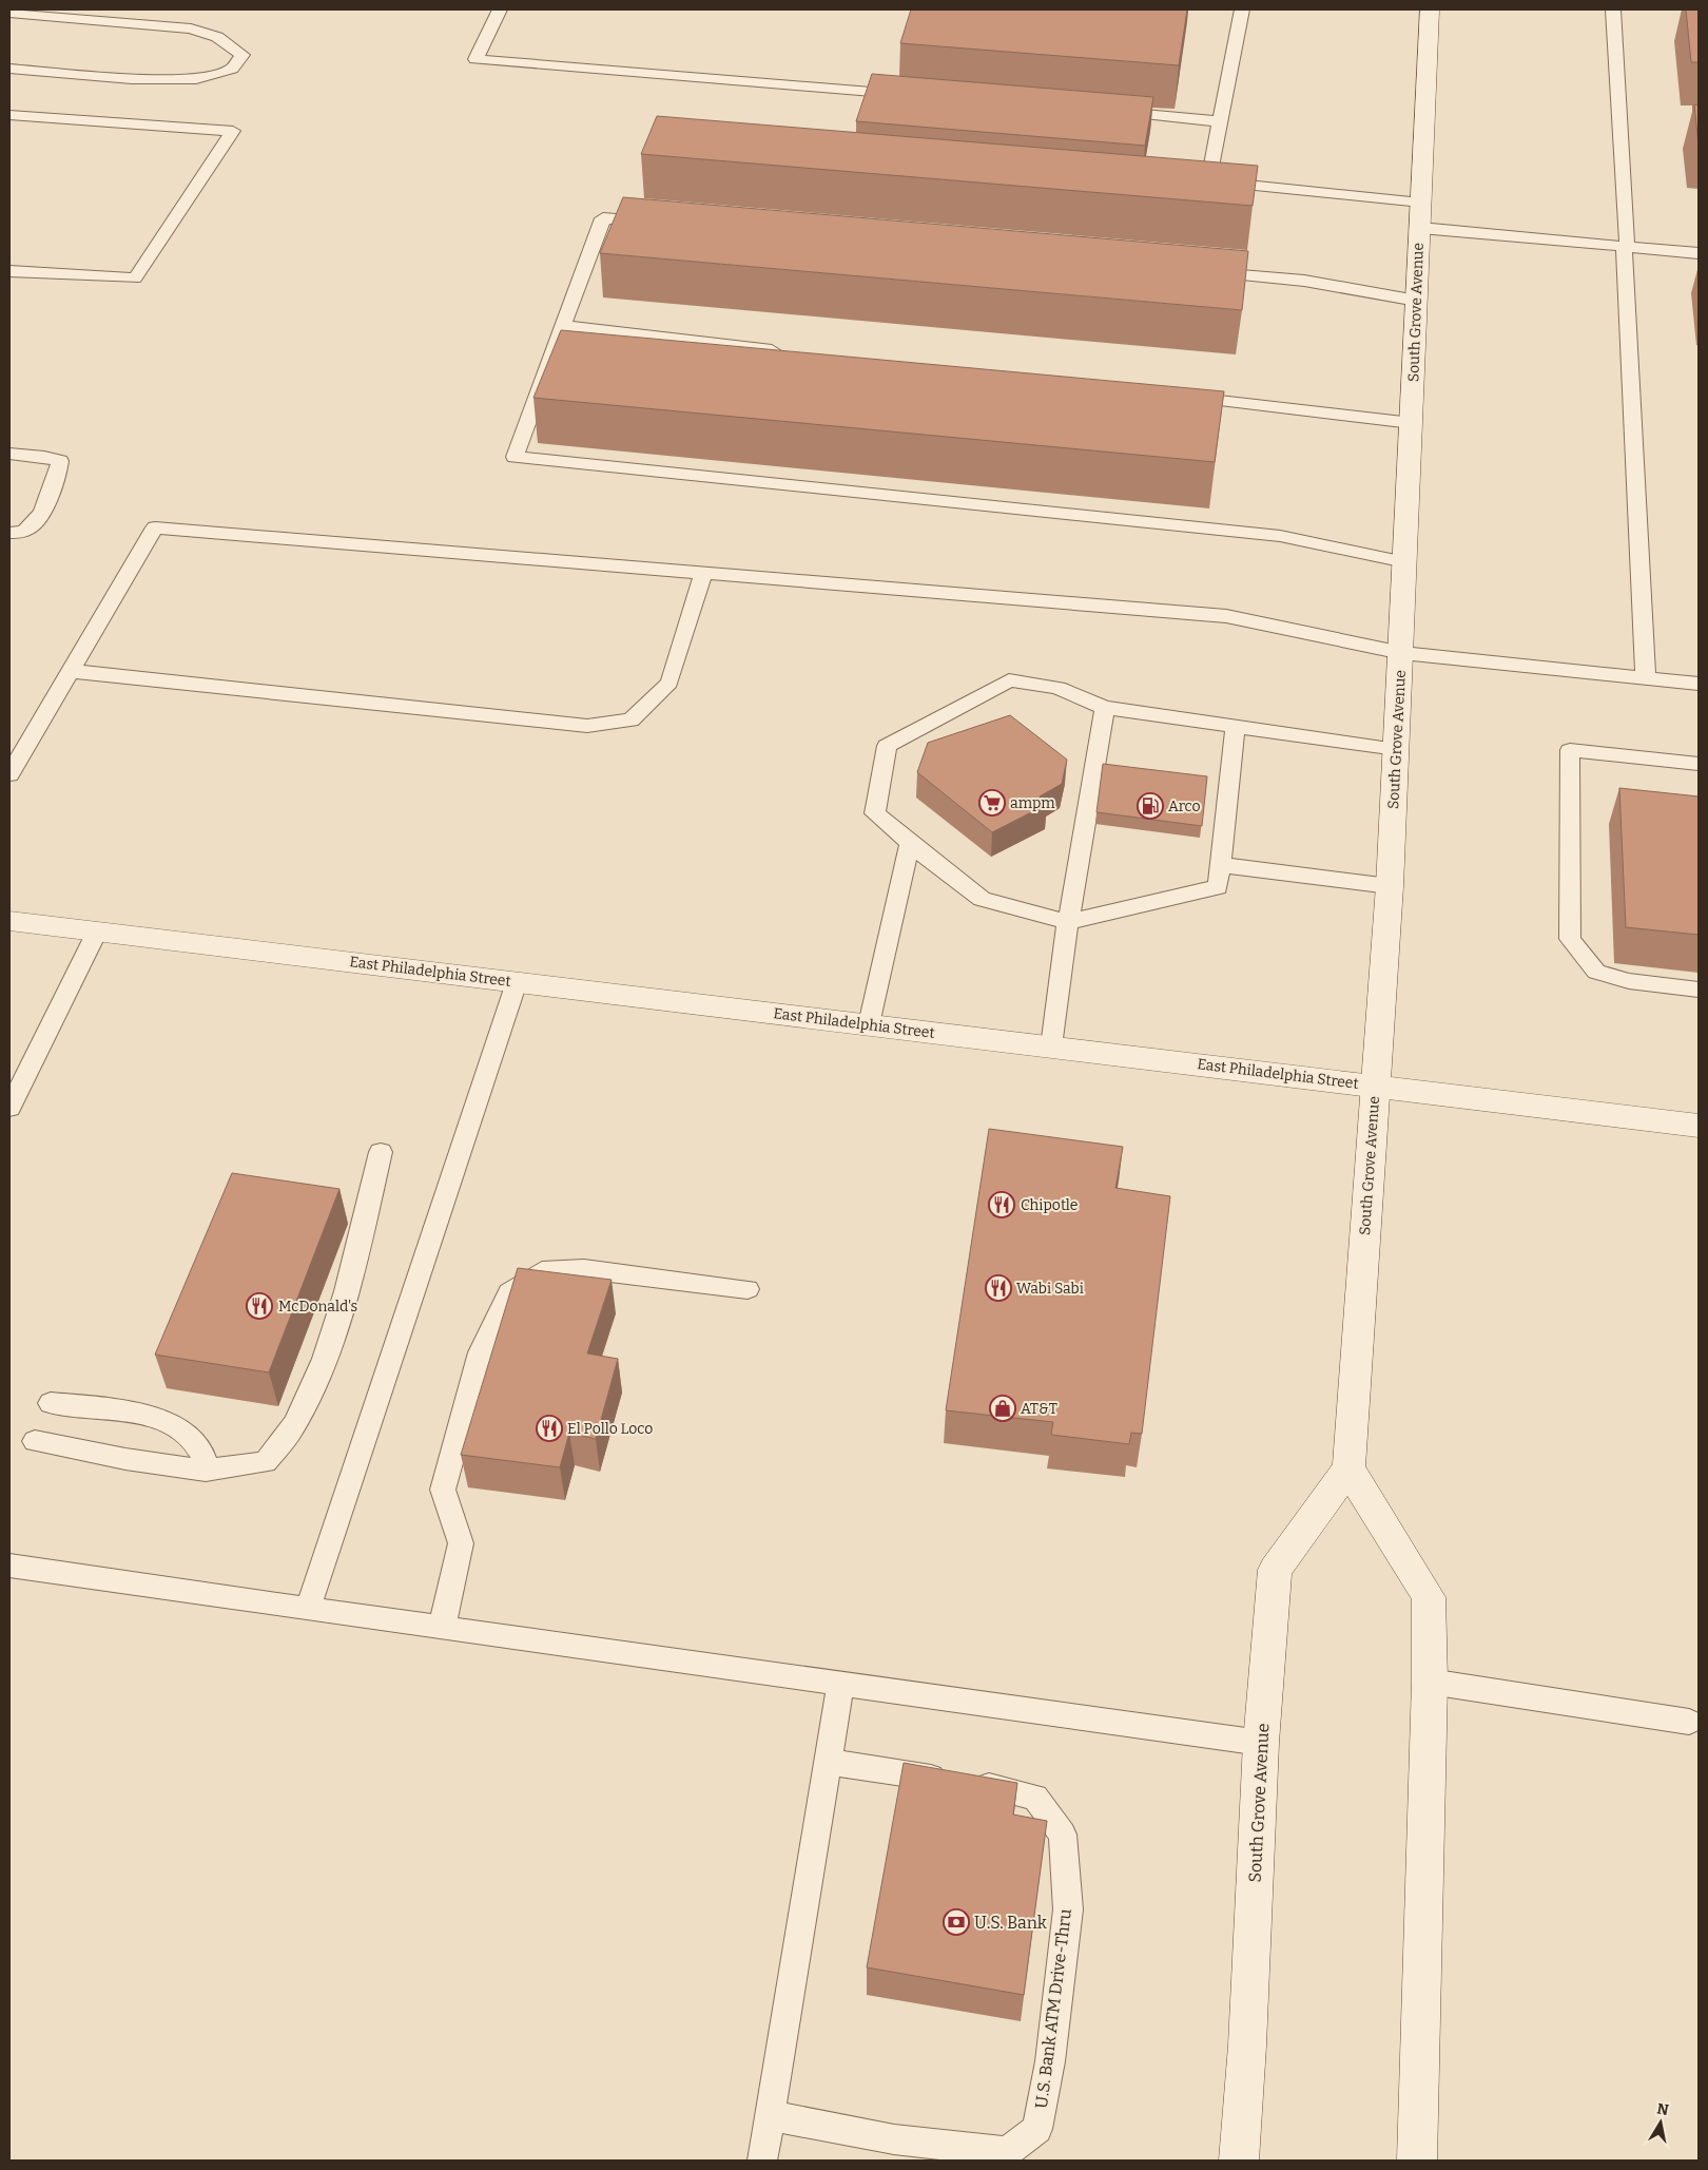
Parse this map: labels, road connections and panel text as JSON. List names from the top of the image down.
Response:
{
  "streets": {
    "main road": ["South Grove Avenue", "East Philadelphia Street"],
    "lane": ["U.S. Bank ATM Drive-Thru"]
  },
  "crossings": [
    ["South Grove Avenue", "East Philadelphia Street"]
  ],
  "places": {
    "supermarket": ["ampm"],
    "fuel station": ["Arco"],
    "restaurant": [
      "Chipotle",
      "Wabi Sabi",
      "McDonald's",
      "El Pollo Loco"
    ],
    "shop": ["AT&T"],
    "bank": ["U.S. Bank"]
  },
  "north": "top"
}
